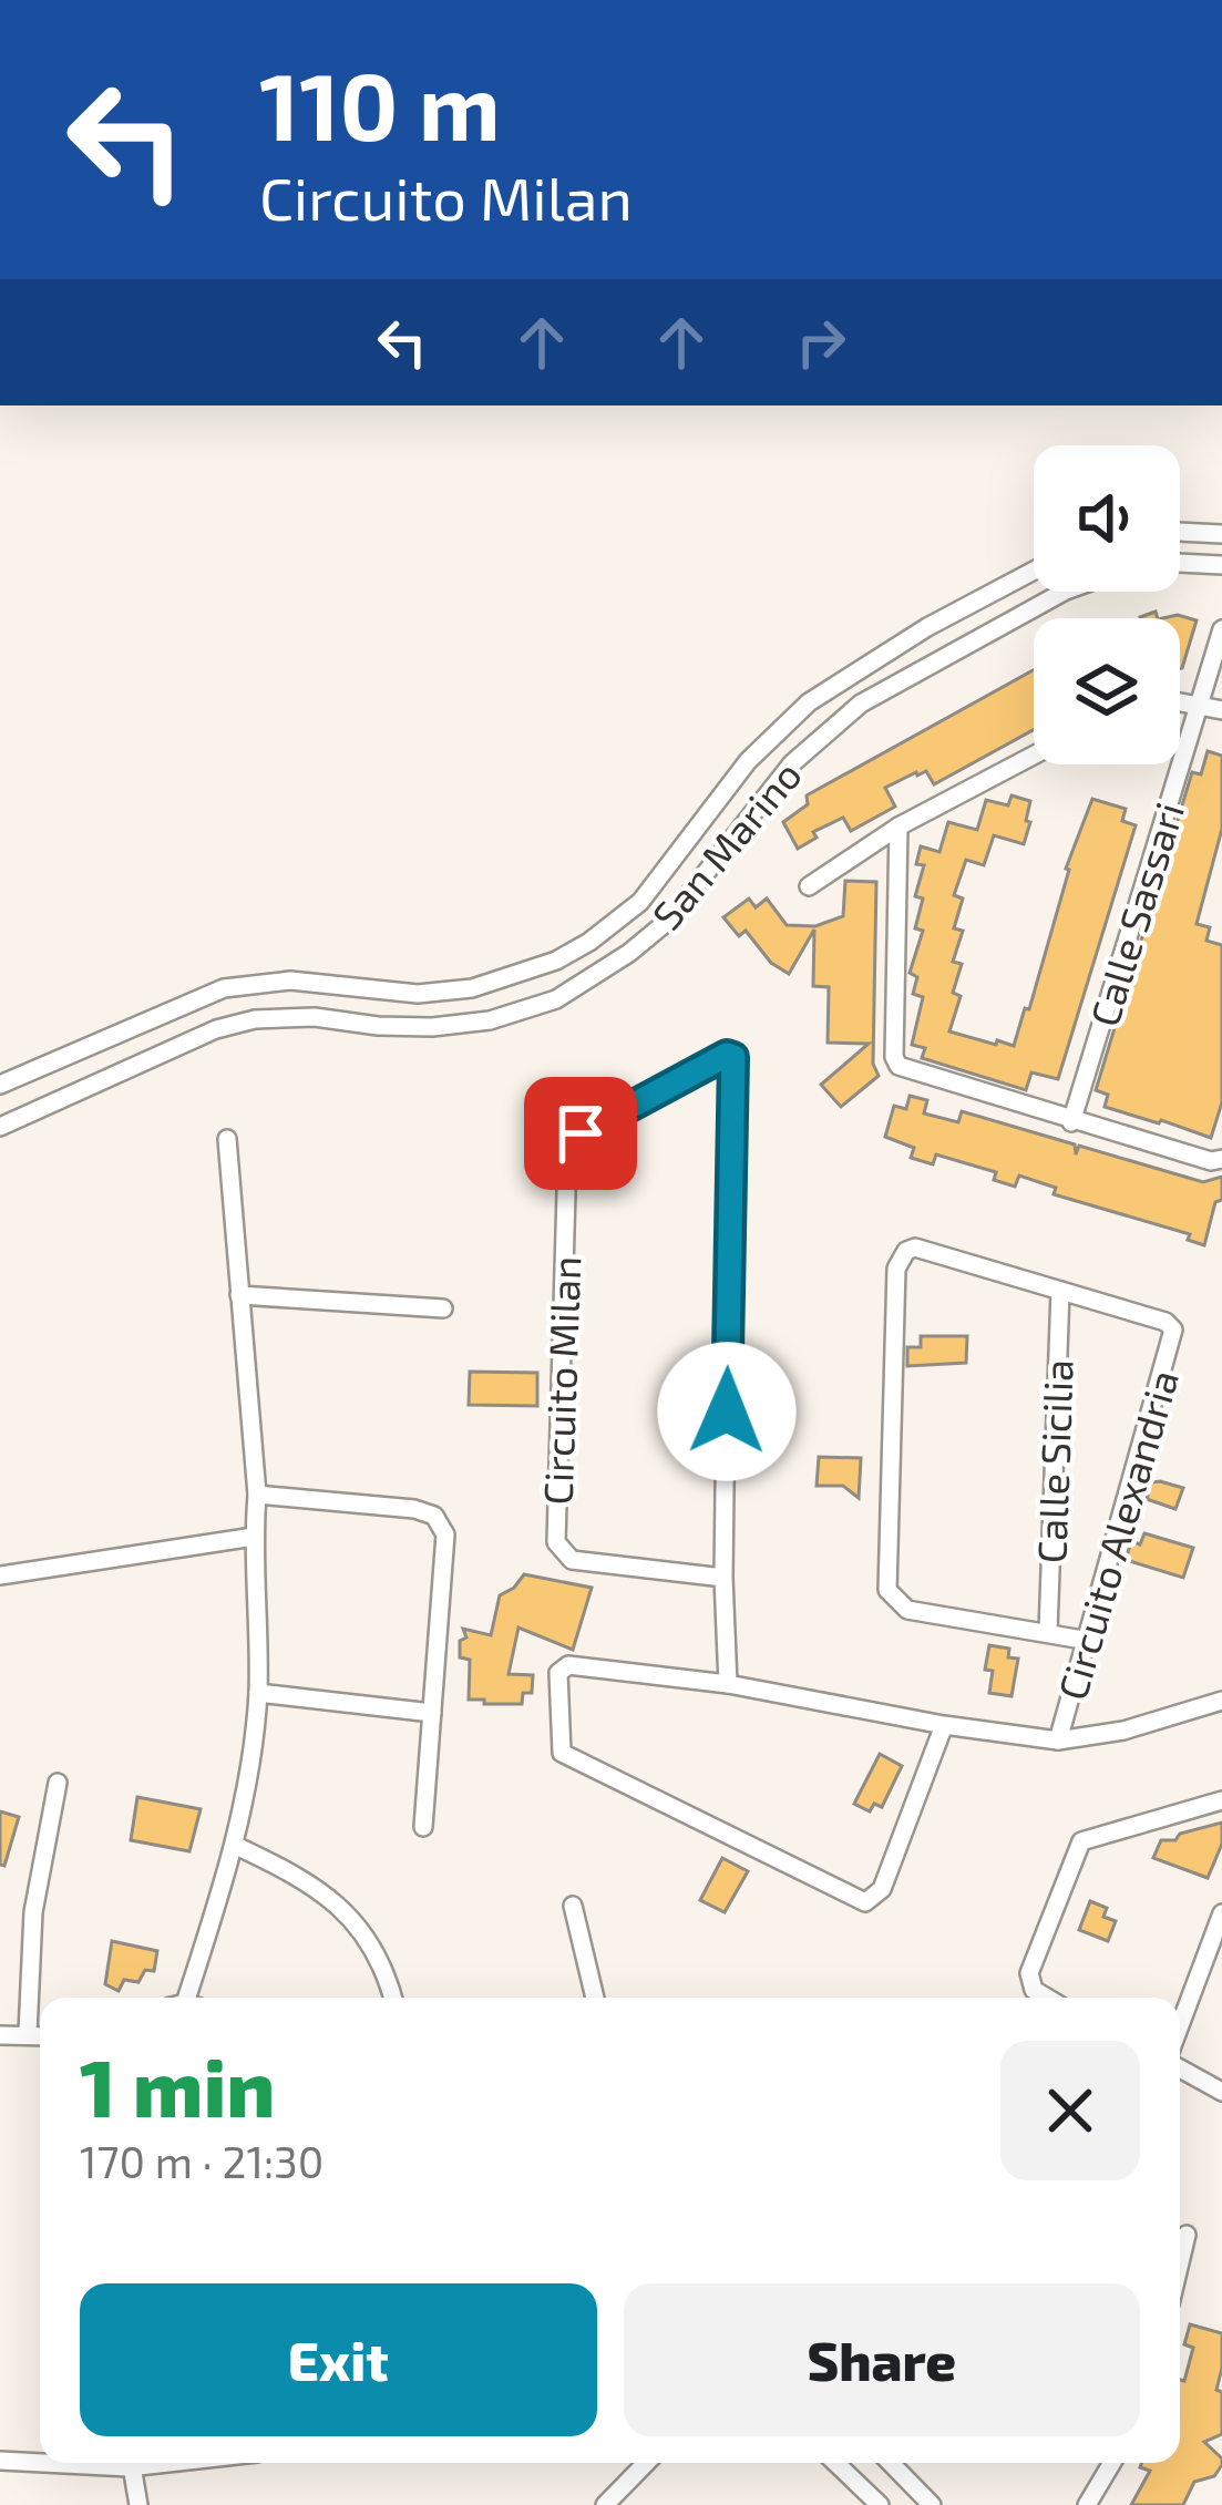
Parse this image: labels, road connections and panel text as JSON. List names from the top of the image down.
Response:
{
  "streets": {
    "street": [
      "San Marino",
      "Calle Sassari",
      "Circuito Milan",
      "Calle Sicilia",
      "Circuito Alexandria"
    ]
  },
  "crossings": [
    ["Calle Sicilia", "Circuito Alexandria"]
  ],
  "page": {
    "turn": ["110 m", "Circuito Milan"],
    "heading": ["1 min", "170 m · 21:30"],
    "buttons": ["Exit", "Share"]
  }
}
